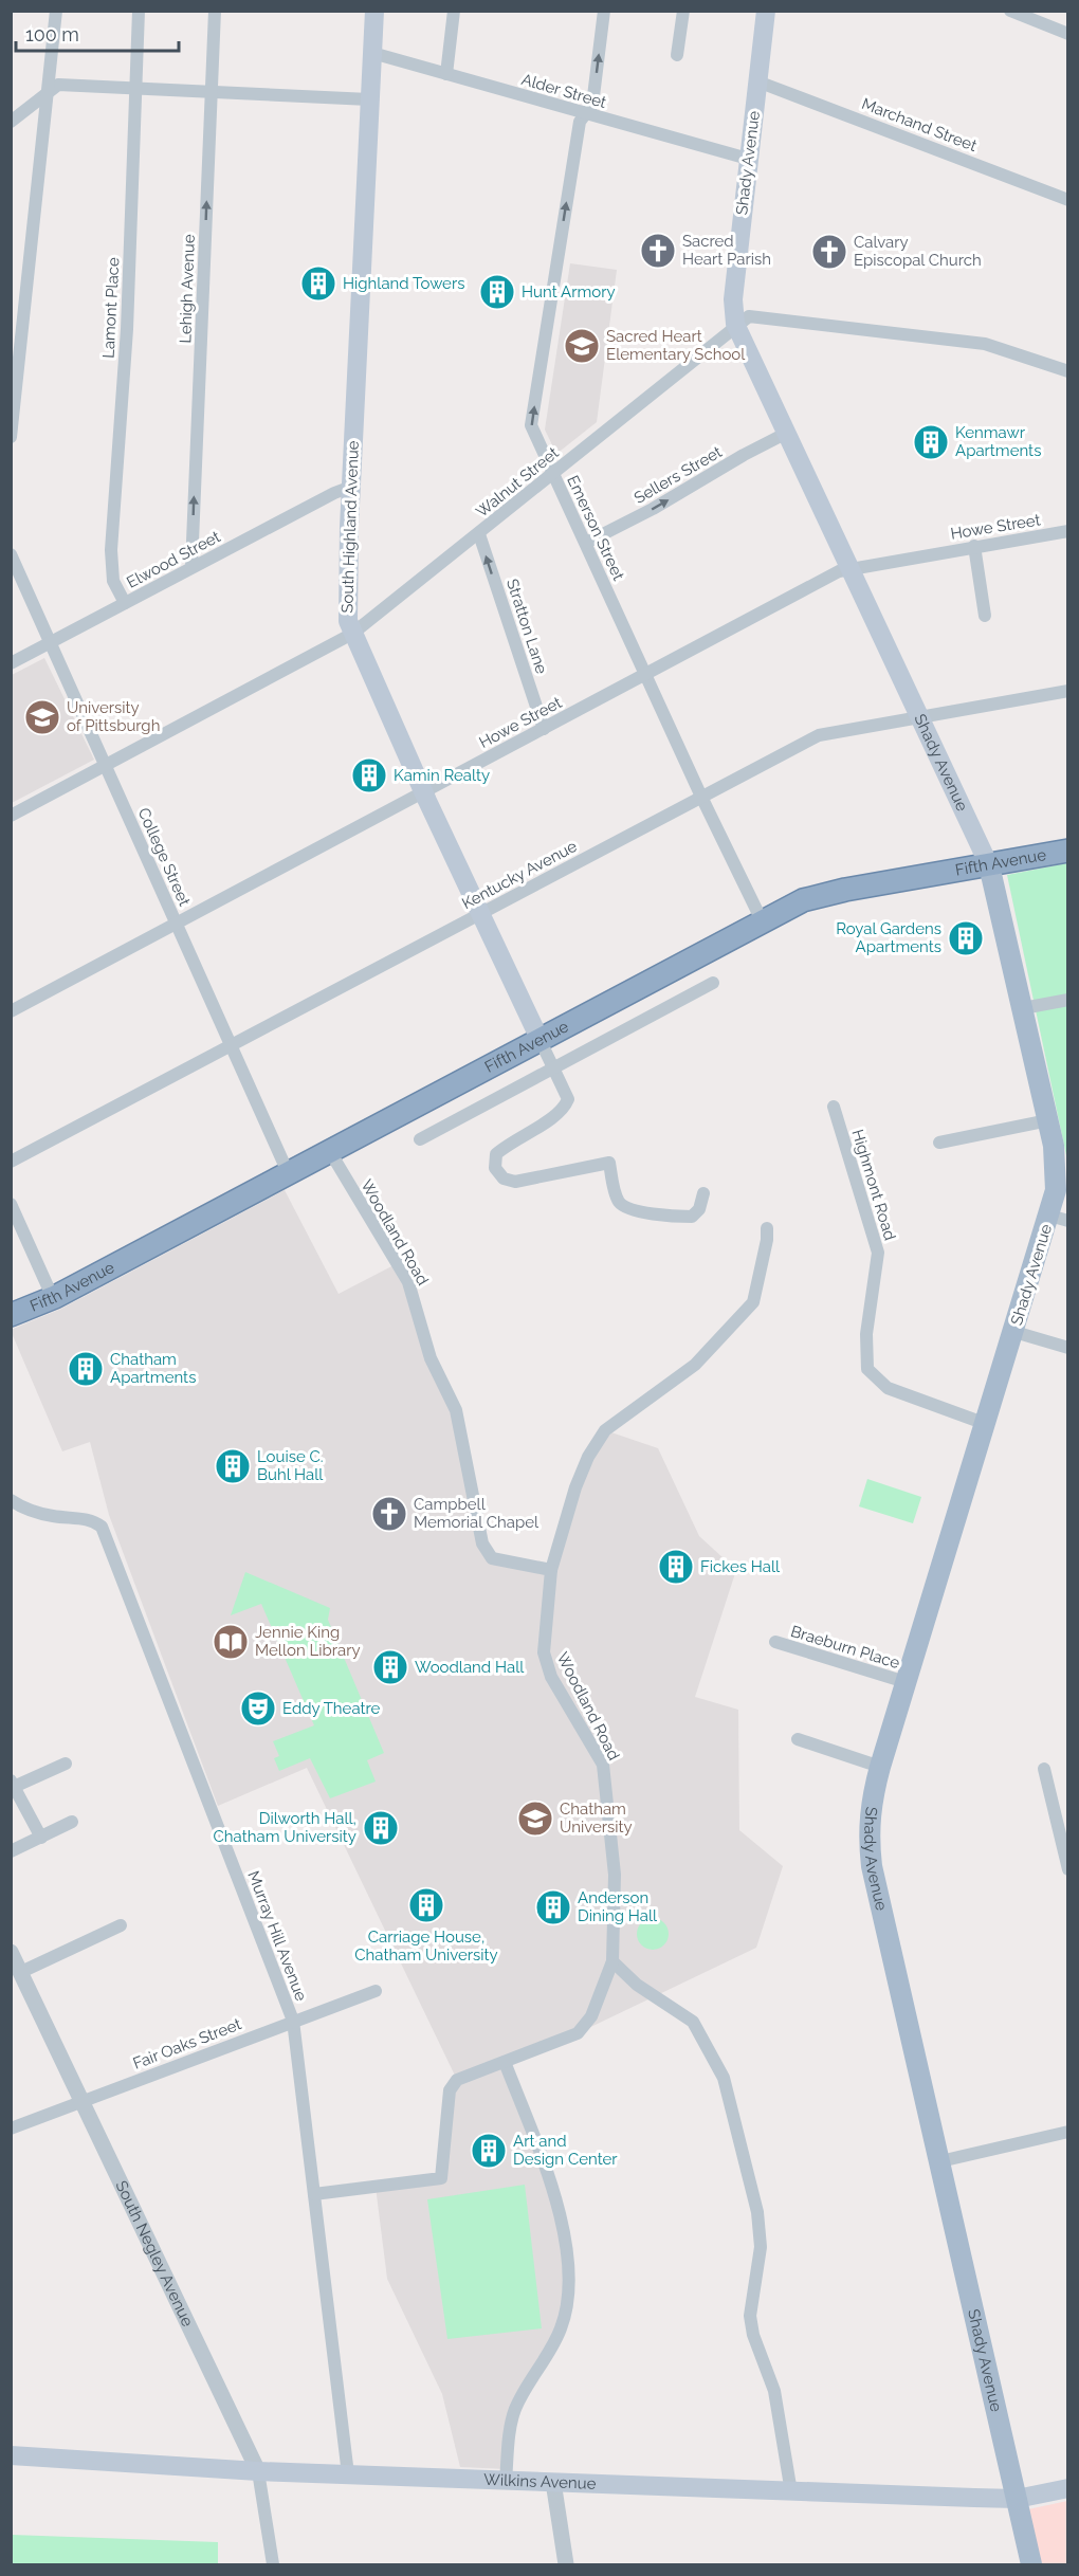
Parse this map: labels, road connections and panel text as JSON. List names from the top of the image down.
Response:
{
  "streets": {
    "highway": ["Fifth Avenue"],
    "main road": ["Shady Avenue", "South Highland Avenue", "Wilkins Avenue"],
    "street": [
      "Alder Street",
      "Marchand Street",
      "Lehigh Avenue",
      "Lamont Place",
      "Sellers Street",
      "Walnut Street",
      "Howe Street",
      "Emerson Street",
      "Elwood Street",
      "Stratton Lane",
      "College Street",
      "Kentucky Avenue",
      "Highmont Road",
      "Woodland Road",
      "Braeburn Place",
      "Murray Hill Avenue",
      "Fair Oaks Street",
      "South Negley Avenue"
    ]
  },
  "crossings": [
    ["Alder Street", "Shady Avenue"],
    ["Alder Street", "South Highland Avenue"],
    ["Alder Street", "Emerson Street"],
    ["Marchand Street", "Shady Avenue"],
    ["Shady Avenue", "Sellers Street"],
    ["Shady Avenue", "Walnut Street"],
    ["Shady Avenue", "Howe Street"],
    ["Shady Avenue", "Fifth Avenue"],
    ["Shady Avenue", "Kentucky Avenue"],
    ["Shady Avenue", "Highmont Road"],
    ["Shady Avenue", "Braeburn Place"],
    ["Shady Avenue", "Wilkins Avenue"],
    ["Lehigh Avenue", "Elwood Street"],
    ["Lamont Place", "Elwood Street"],
    ["Sellers Street", "Emerson Street"],
    ["Walnut Street", "South Highland Avenue"],
    ["Walnut Street", "Emerson Street"],
    ["Walnut Street", "Stratton Lane"],
    ["Walnut Street", "College Street"],
    ["South Highland Avenue", "Howe Street"],
    ["South Highland Avenue", "Elwood Street"],
    ["South Highland Avenue", "Fifth Avenue"],
    ["South Highland Avenue", "Kentucky Avenue"],
    ["Howe Street", "Emerson Street"],
    ["Howe Street", "Stratton Lane"],
    ["Howe Street", "College Street"],
    ["Emerson Street", "Fifth Avenue"],
    ["Emerson Street", "Kentucky Avenue"],
    ["Elwood Street", "College Street"],
    ["College Street", "Fifth Avenue"],
    ["College Street", "Kentucky Avenue"],
    ["Fifth Avenue", "Woodland Road"],
    ["Murray Hill Avenue", "Fair Oaks Street"],
    ["Murray Hill Avenue", "Wilkins Avenue"],
    ["Fair Oaks Street", "South Negley Avenue"],
    ["South Negley Avenue", "Wilkins Avenue"]
  ],
  "one_way": [
    "Lehigh Avenue",
    "Sellers Street",
    "Emerson Street",
    "Stratton Lane"
  ],
  "places": {
    "church": ["Sacred Heart Parish", "Calvary Episcopal Church", "Campbell Memorial Chapel"],
    "building": [
      "Highland Towers",
      "Hunt Armory",
      "Kenmawr Apartments",
      "Kamin Realty",
      "Royal Gardens Apartments",
      "Chatham Apartments",
      "Louise C. Buhl Hall",
      "Fickes Hall",
      "Woodland Hall",
      "Dilworth Hall, Chatham University",
      "Carriage House, Chatham University",
      "Anderson Dining Hall",
      "Art and Design Center"
    ],
    "school or university": ["Sacred Heart Elementary School", "University of Pittsburgh", "Chatham University"],
    "library": ["Jennie King Mellon Library"],
    "theatre": ["Eddy Theatre"]
  },
  "scale_bar": "100 m"
}
